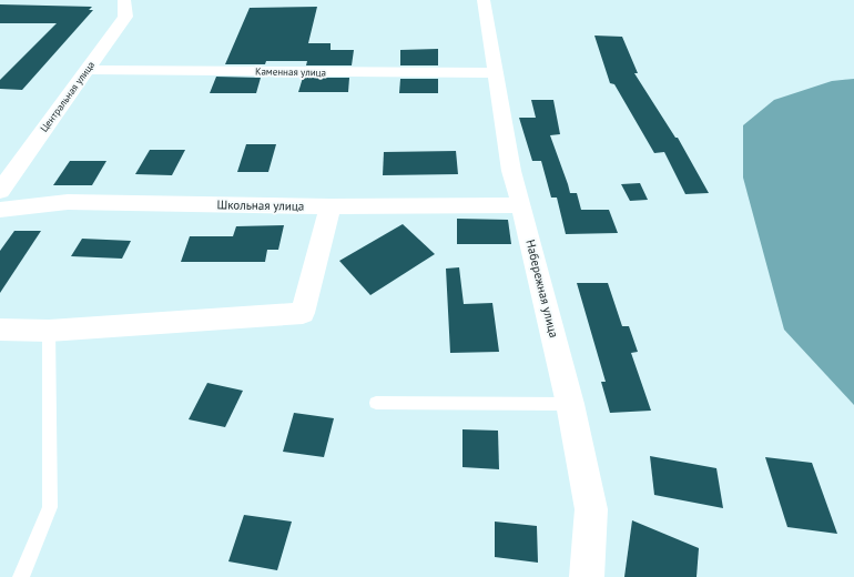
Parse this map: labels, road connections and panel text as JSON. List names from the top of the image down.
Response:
{
  "streets": {
    "street": [
      "Каменная улица",
      "Центральная улица",
      "Школьная улица",
      "Набережная улица"
    ]
  },
  "crossings": [
    ["Каменная улица", "Центральная улица"],
    ["Каменная улица", "Набережная улица"],
    ["Школьная улица", "Набережная улица"]
  ]
}
